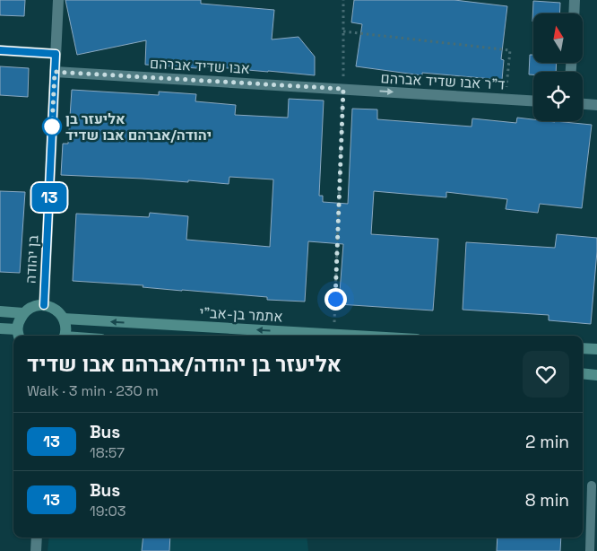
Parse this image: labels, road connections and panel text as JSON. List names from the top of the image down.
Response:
{
  "streets": {
    "main road": ["אתמר בן-אב\"י"],
    "street": ["אבו שדיד אברהם", "ד\"ר אבו שדיד אברהם", "בן יהודה"]
  },
  "crossings": [
    ["אבו שדיד אברהם", "ד\"ר אבו שדיד אברהם"],
    ["אבו שדיד אברהם", "בן יהודה"]
  ],
  "one_way": ["ד\"ר אבו שדיד אברהם", "אתמר בן-אב\"י"],
  "places": ["אליעזר בן יהודה/אברהם אבו שדיד"],
  "lines": ["bus line 13"],
  "north": "top",
  "page": {
    "on_map": "13",
    "heading": ["אליעזר בן יהודה/אברהם אבו שדיד", "Walk · 3 min · 230 m"],
    "list": [
      {
        "mark": "13",
        "name": "Bus",
        "note": "18:57",
        "value": "2 min"
      },
      {
        "mark": "13",
        "name": "Bus",
        "note": "19:03",
        "value": "8 min"
      }
    ]
  }
}
